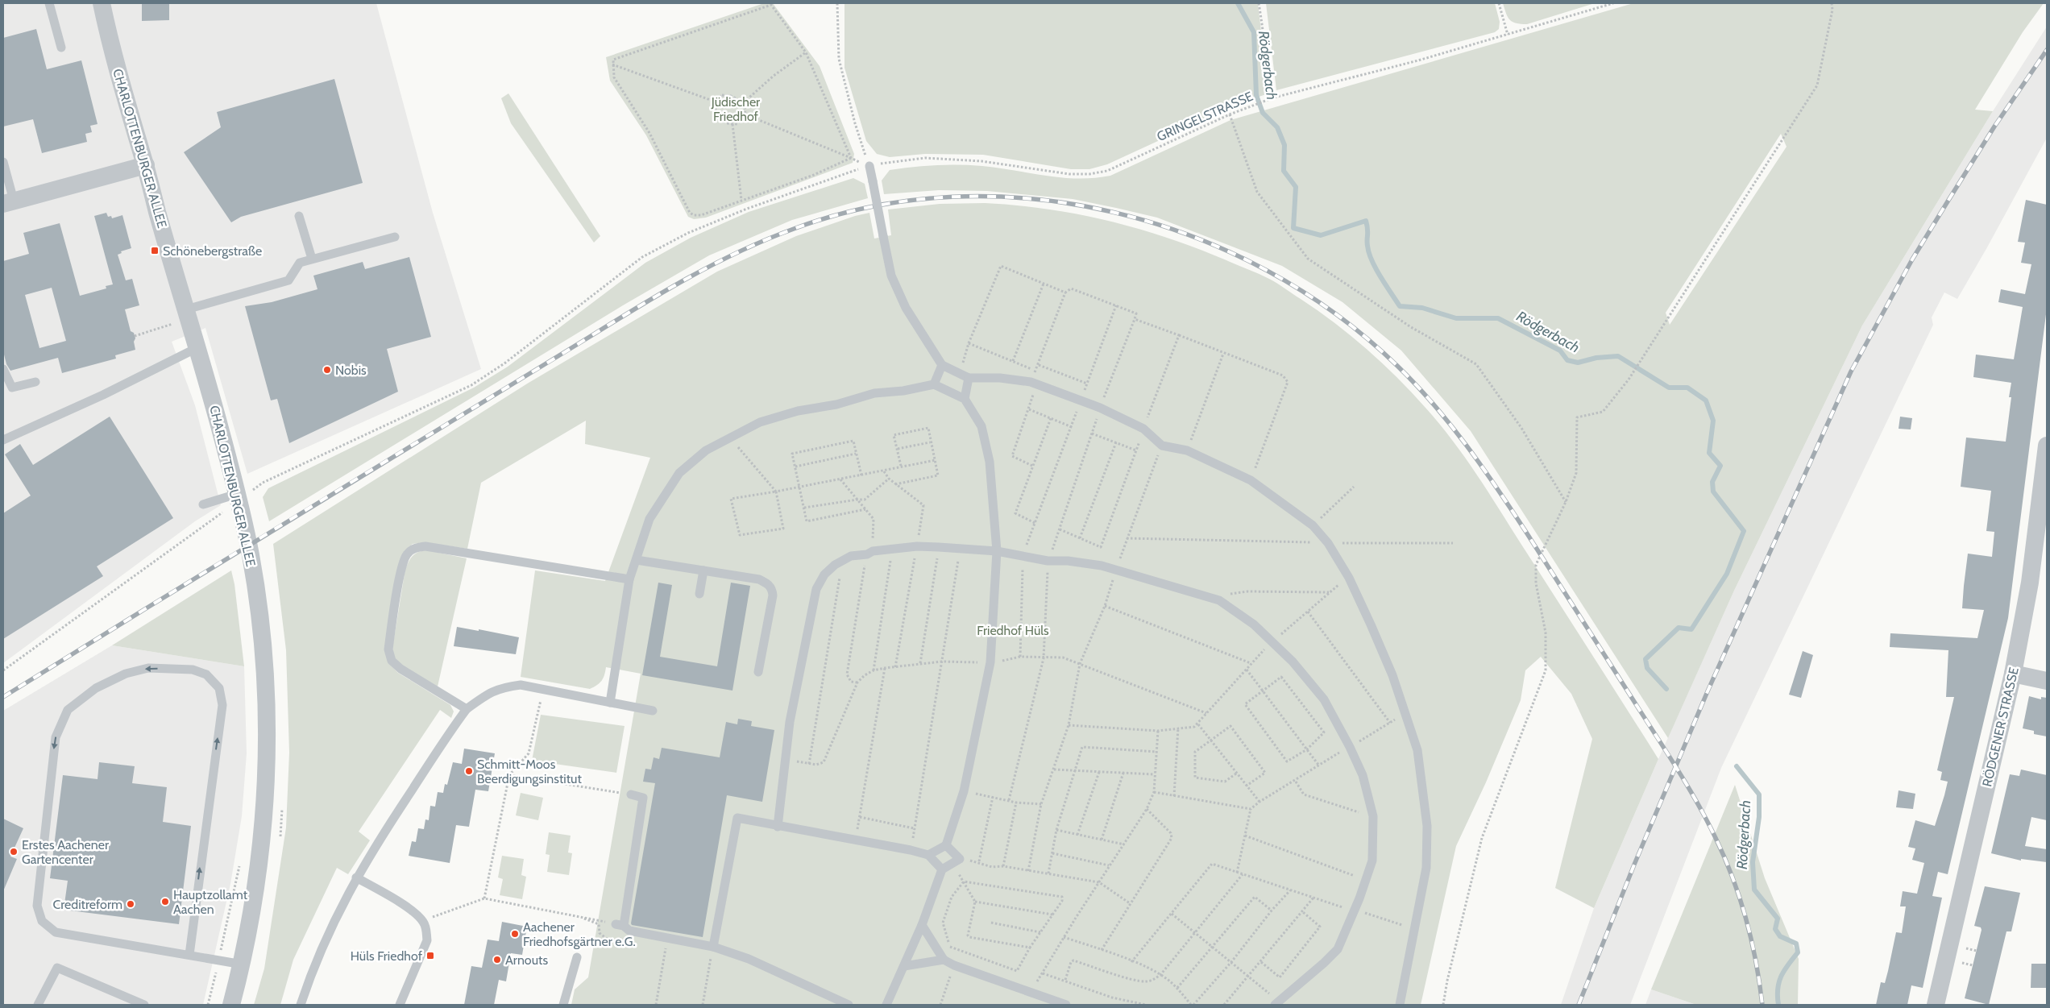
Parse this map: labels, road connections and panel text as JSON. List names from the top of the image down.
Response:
{
  "streets": {
    "street": ["CHARLOTTENBURGER ALLEE", "RÖDGENER STRASSE"],
    "path": ["GRINGELSTRASSE"]
  },
  "crossings": [
    ["GRINGELSTRASSE", "CHARLOTTENBURGER ALLEE"]
  ],
  "water": ["Rödgerbach"],
  "parks": ["Jüdischer Friedhof", "Friedhof Hüls"],
  "places": {
    "transit": ["Schönebergstraße", "Hüls Friedhof"],
    "other": [
      "Nobis",
      "Schmitt-Moos Beerdigungsinstitut",
      "Erstes Aachener Gartencenter",
      "Hauptzollamt Aachen",
      "Creditreform",
      "Aachener Friedhofsgärtner e.G.",
      "Arnouts"
    ]
  }
}
